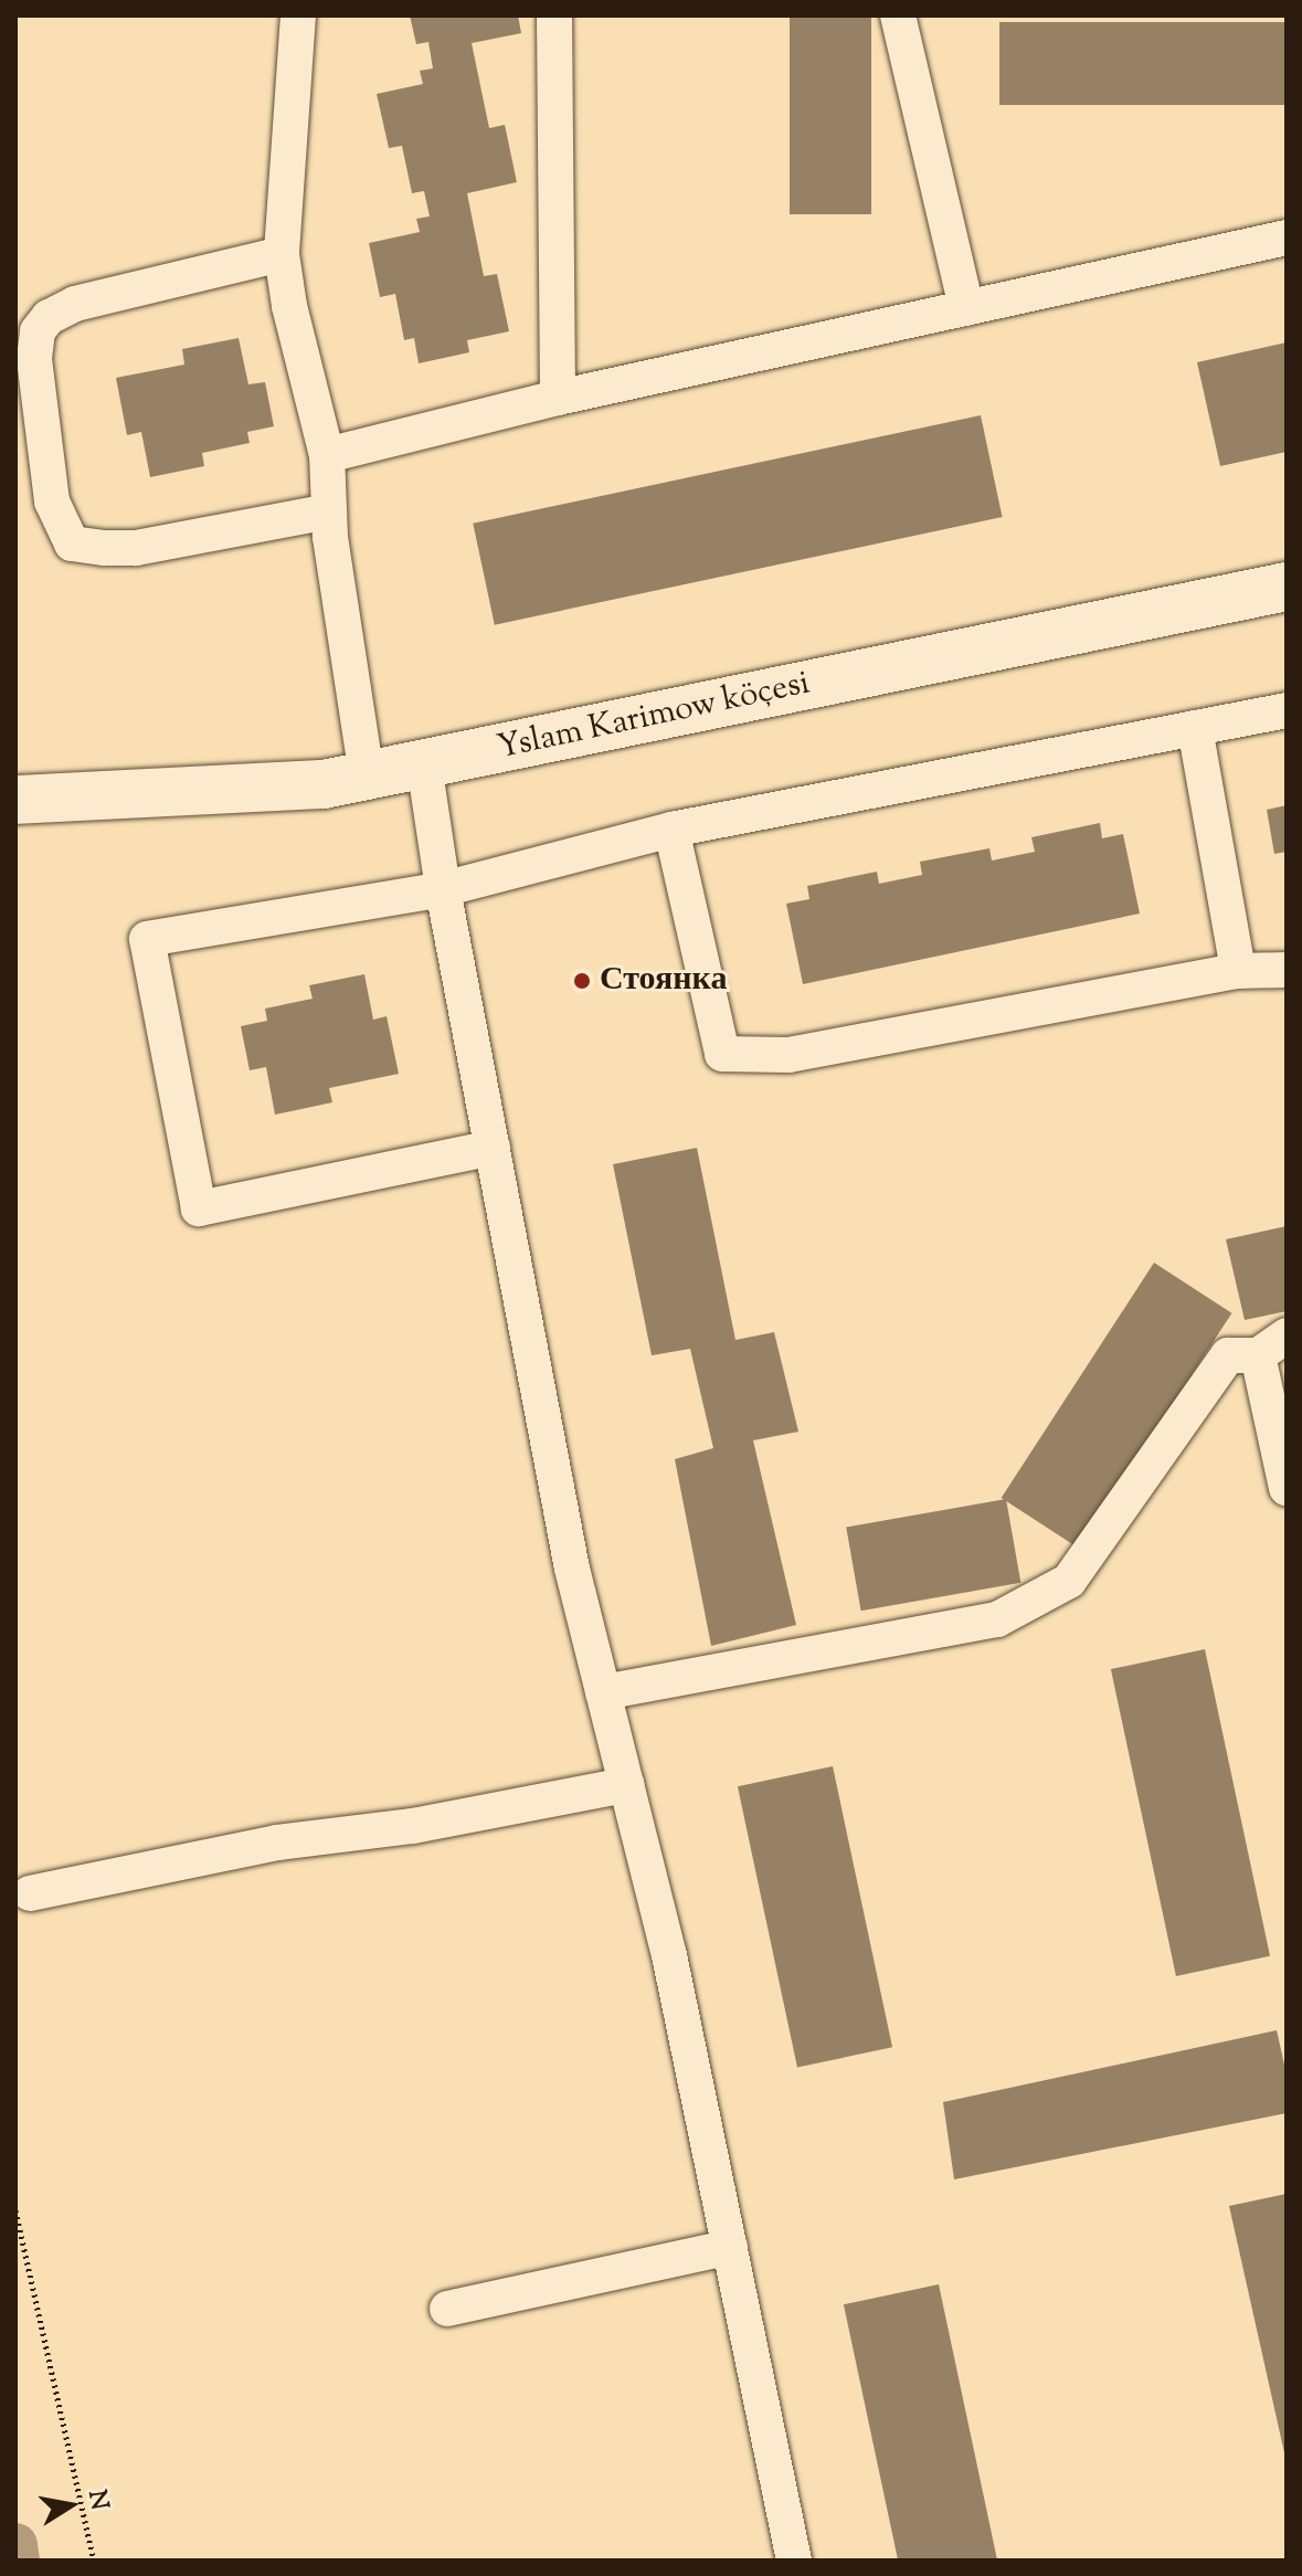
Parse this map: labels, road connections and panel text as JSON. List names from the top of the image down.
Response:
{
  "streets": {
    "street": ["Yslam Karimow köçesi"]
  },
  "places": ["Стоянка"],
  "north": "right"
}
